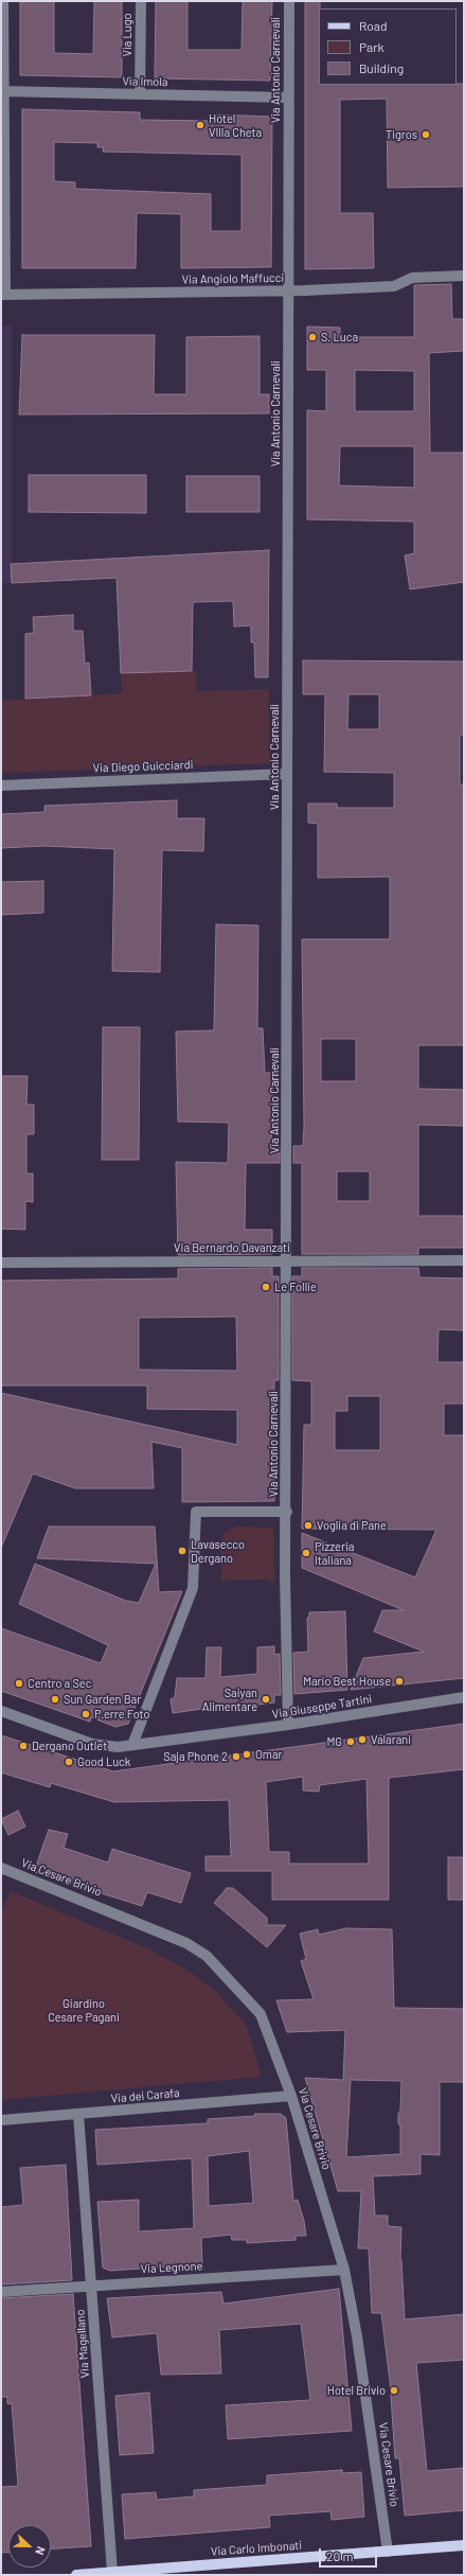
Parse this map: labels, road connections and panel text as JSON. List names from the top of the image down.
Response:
{
  "streets": {
    "main road": ["Via Carlo Imbonati"],
    "street": [
      "Via Lugo",
      "Via Antonio Carnevali",
      "Via Imola",
      "Via Angiolo Maffucci",
      "Via Diego Guicciardi",
      "Via Bernardo Davanzati",
      "Via Giuseppe Tartini",
      "Via Cesare Brivio",
      "Via dei Carafa",
      "Via Legnone",
      "Via Magellano"
    ]
  },
  "crossings": [
    ["Via Lugo", "Via Imola"],
    ["Via Antonio Carnevali", "Via Imola"],
    ["Via Antonio Carnevali", "Via Angiolo Maffucci"],
    ["Via Antonio Carnevali", "Via Diego Guicciardi"],
    ["Via Antonio Carnevali", "Via Bernardo Davanzati"],
    ["Via Antonio Carnevali", "Via Giuseppe Tartini"],
    ["Via Cesare Brivio", "Via dei Carafa"],
    ["Via Cesare Brivio", "Via Legnone"],
    ["Via Cesare Brivio", "Via Carlo Imbonati"],
    ["Via dei Carafa", "Via Magellano"],
    ["Via Legnone", "Via Magellano"],
    ["Via Magellano", "Via Carlo Imbonati"]
  ],
  "parks": ["Giardino Cesare Pagani"],
  "places": [
    "Hotel VIlla Cheta",
    "Tigros",
    "S. Luca",
    "Le Follie",
    "Voglia di Pane",
    "Lavasecco Dergano",
    "Pizzeria Italiana",
    "Mario Best House",
    "Centro a Sec",
    "Sun Garden Bar",
    "Saiyan Alimentare",
    "P.erre Foto",
    "Valarani",
    "MG",
    "Dergano Outlet",
    "Omar",
    "Saja Phone 2",
    "Good Luck",
    "Hotel Brivio"
  ],
  "legend": ["Road", "Park", "Building"],
  "scale_bar": "20 m",
  "north": "right"
}
